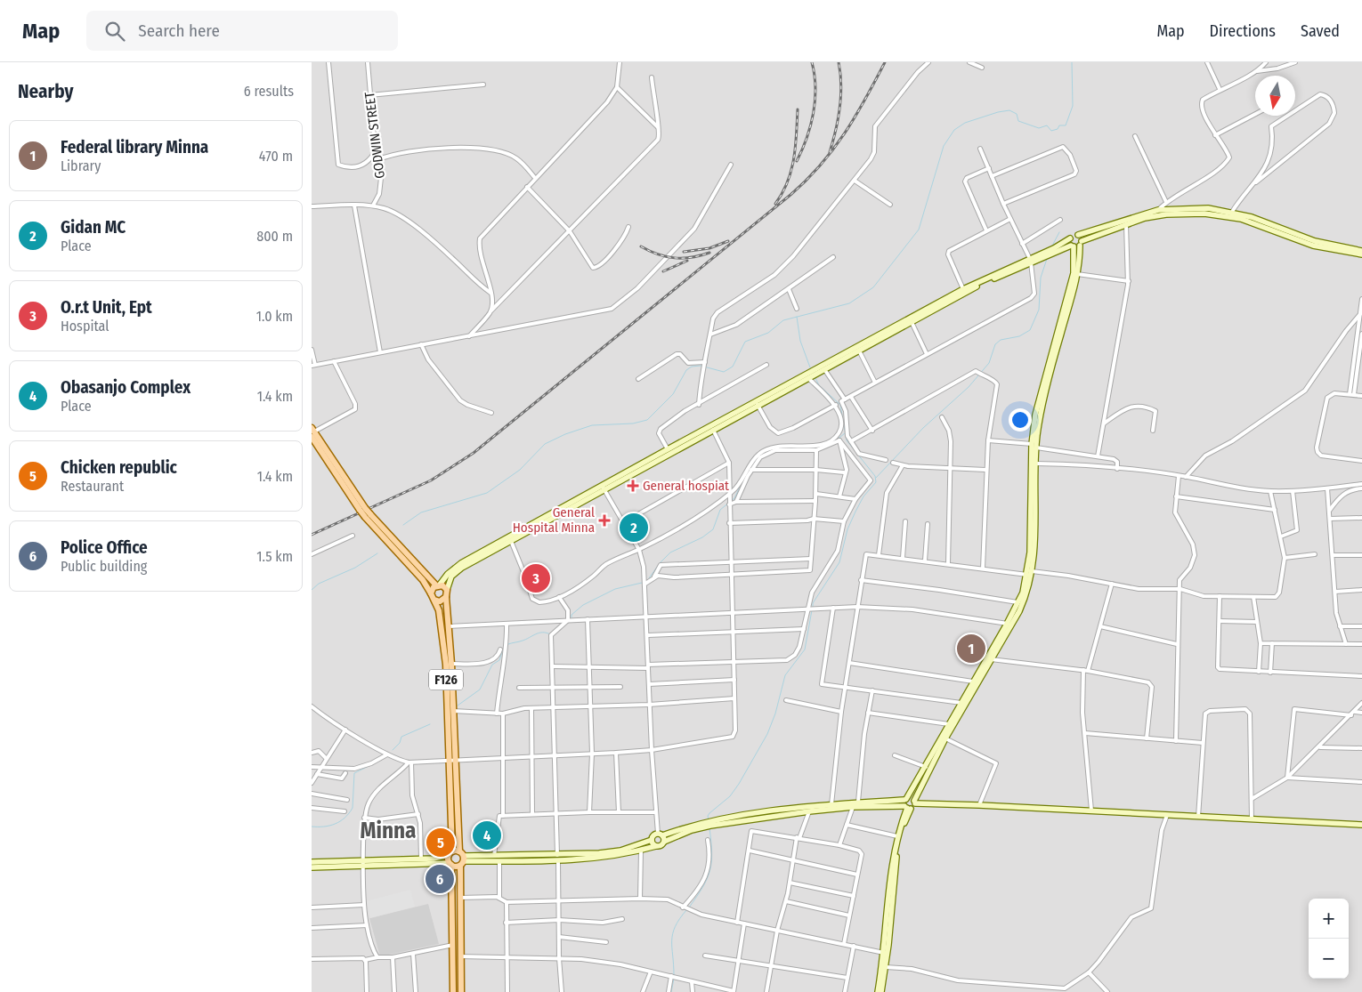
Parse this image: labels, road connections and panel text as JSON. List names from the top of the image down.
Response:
{
  "streets": {
    "main road": ["F126"],
    "street": ["GODWIN STREET"]
  },
  "districts": ["Minna"],
  "places": {
    "health": ["General hospiat", "General Hospital Minna"]
  },
  "north": "bottom",
  "page": {
    "header": "Map",
    "search": "Search here",
    "nav": ["Map", "Directions", "Saved"],
    "heading": ["Nearby", "6 results"],
    "list": [
      {
        "mark": "1",
        "name": "Federal library Minna",
        "note": "Library",
        "value": "470 m"
      },
      {
        "mark": "2",
        "name": "Gidan MC",
        "note": "Place",
        "value": "800 m"
      },
      {
        "mark": "3",
        "name": "O.r.t Unit, Ept",
        "note": "Hospital",
        "value": "1.0 km"
      },
      {
        "mark": "4",
        "name": "Obasanjo Complex",
        "note": "Place",
        "value": "1.4 km"
      },
      {
        "mark": "5",
        "name": "Chicken republic",
        "note": "Restaurant",
        "value": "1.4 km"
      },
      {
        "mark": "6",
        "name": "Police Office",
        "note": "Public building",
        "value": "1.5 km"
      }
    ],
    "pins": [
      "2",
      "3",
      "1",
      "4",
      "5",
      "6"
    ],
    "map_buttons": ["+", "−"]
  }
}
